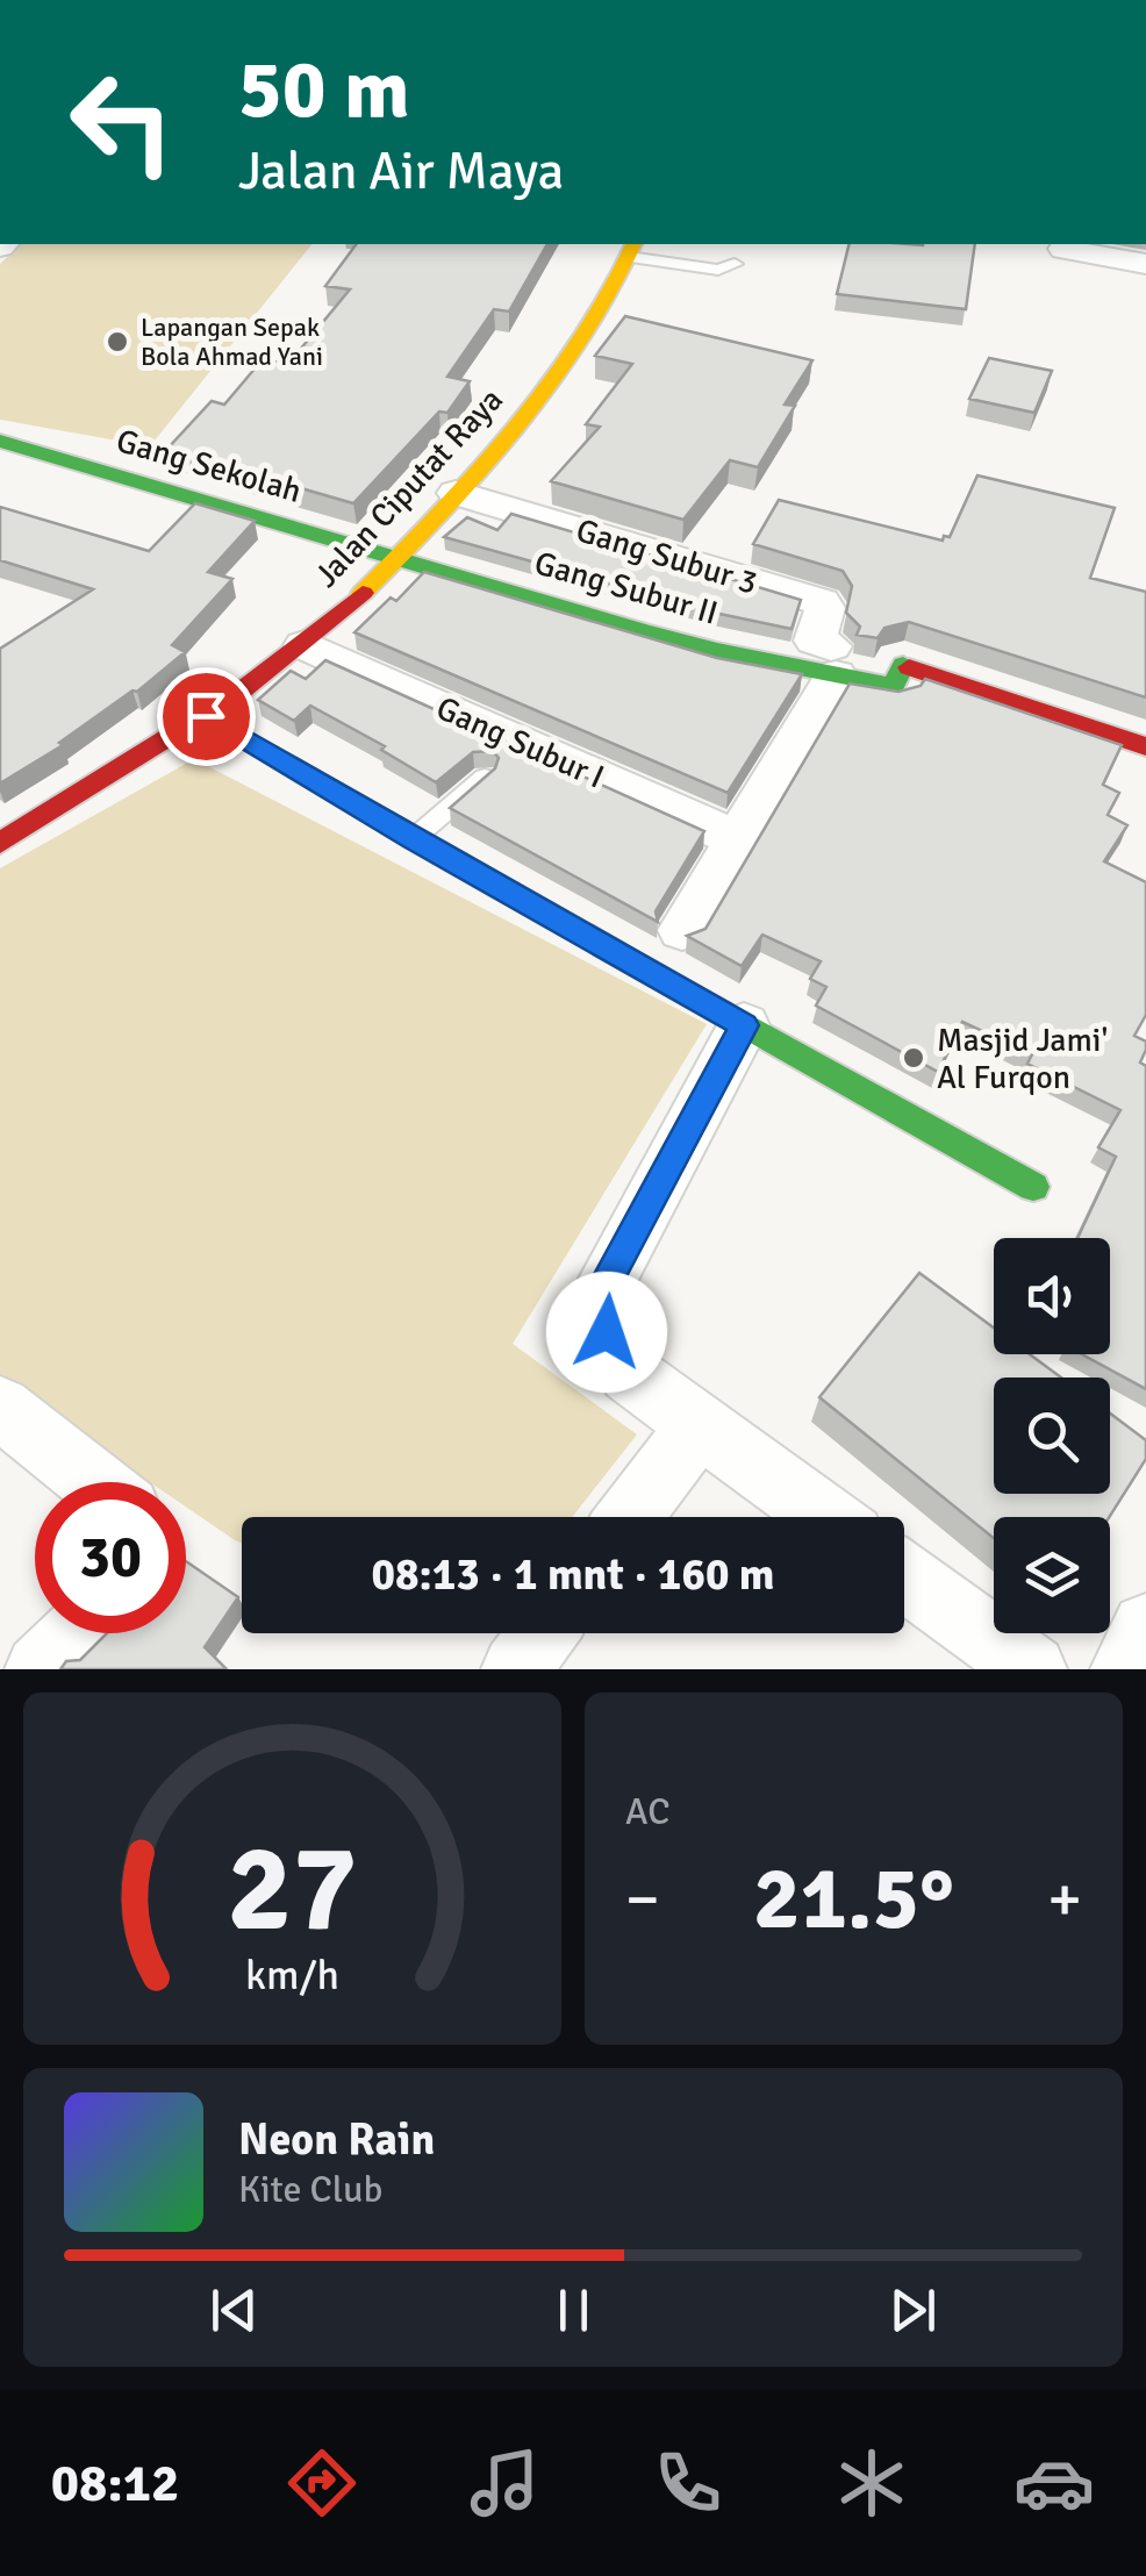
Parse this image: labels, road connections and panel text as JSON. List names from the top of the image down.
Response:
{
  "streets": {
    "street": [
      "Gang Sekolah",
      "Jalan Ciputat Raya",
      "Gang Subur 3",
      "Gang Subur II",
      "Gang Subur I"
    ]
  },
  "crossings": [
    ["Gang Sekolah", "Jalan Ciputat Raya"],
    ["Gang Sekolah", "Gang Subur II"],
    ["Jalan Ciputat Raya", "Gang Subur 3"],
    ["Jalan Ciputat Raya", "Gang Subur II"],
    ["Jalan Ciputat Raya", "Gang Subur I"],
    ["Gang Subur 3", "Gang Subur II"]
  ],
  "places": ["Lapangan Sepak Bola Ahmad Yani", "Masjid Jami' Al Furqon"],
  "page": {
    "turn": ["50 m", "Jalan Air Maya"],
    "limit": "30",
    "trip": "08:13 · 1 mnt · 160 m",
    "tile": "AC",
    "heat": ["−", "21.5°", "+"],
    "song": ["Neon Rain", "Kite Club"],
    "tabs": "08:12",
    "gauge": ["27", "km/h"]
  }
}
